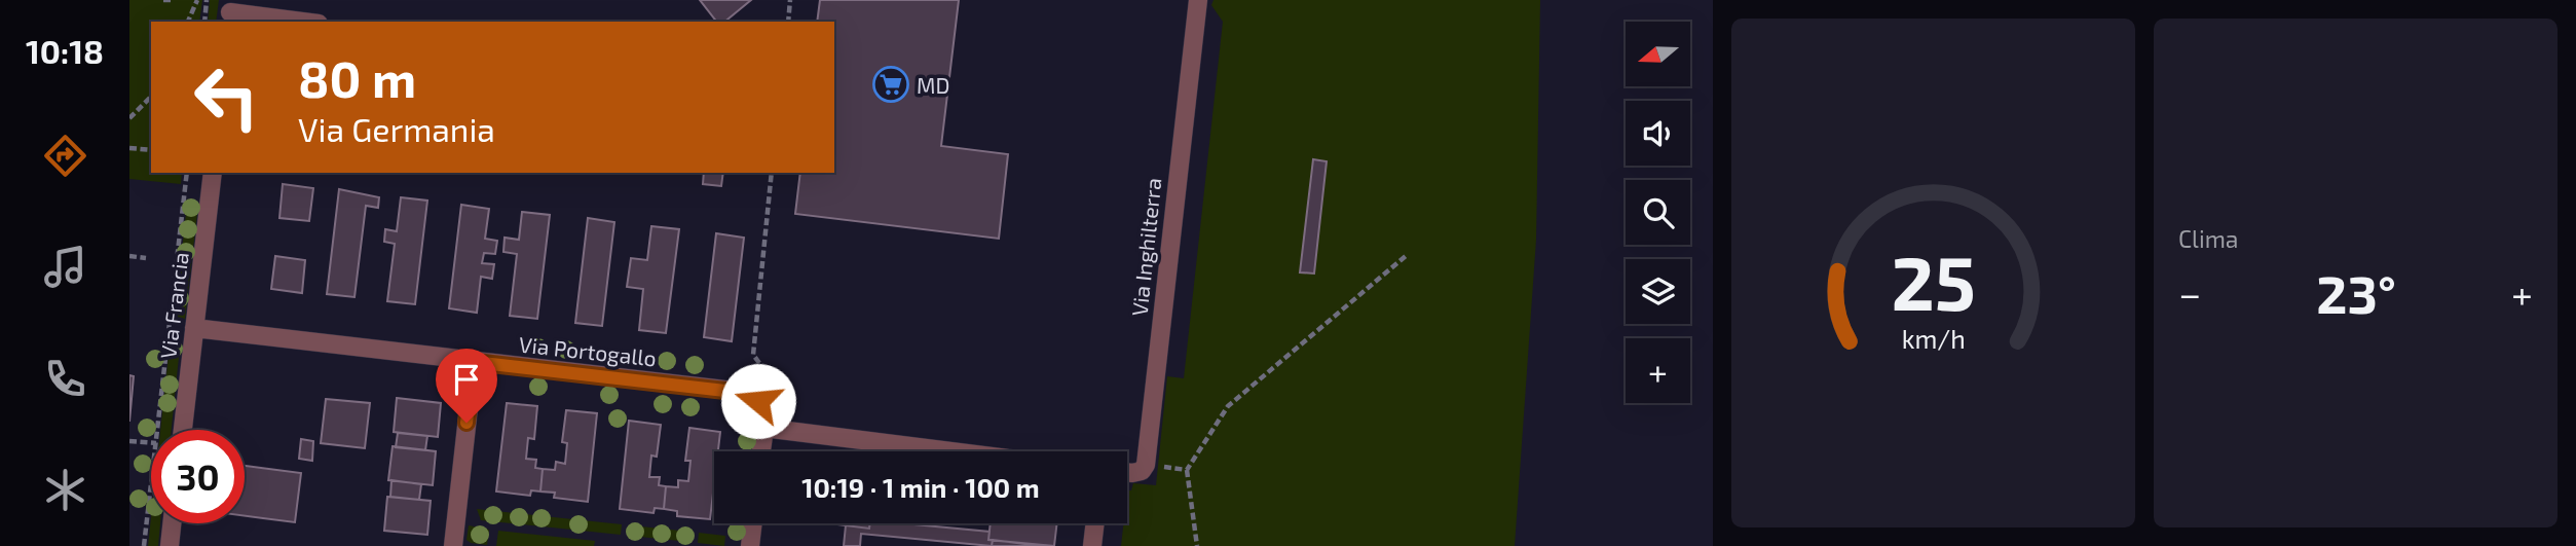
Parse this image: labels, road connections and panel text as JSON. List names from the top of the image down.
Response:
{
  "streets": {
    "street": ["Via Inghilterra", "Via Francia", "Via Portogallo"]
  },
  "crossings": [
    ["Via Francia", "Via Portogallo"]
  ],
  "places": {
    "supermarket": ["MD"]
  },
  "north": "left",
  "page": {
    "tabs": "10:18",
    "tile": "Clima",
    "map_buttons": "+",
    "turn": ["80 m", "Via Germania"],
    "heat": ["−", "23°", "+"],
    "limit": "30",
    "trip": "10:19 · 1 min · 100 m",
    "gauge": ["25", "km/h"]
  }
}
